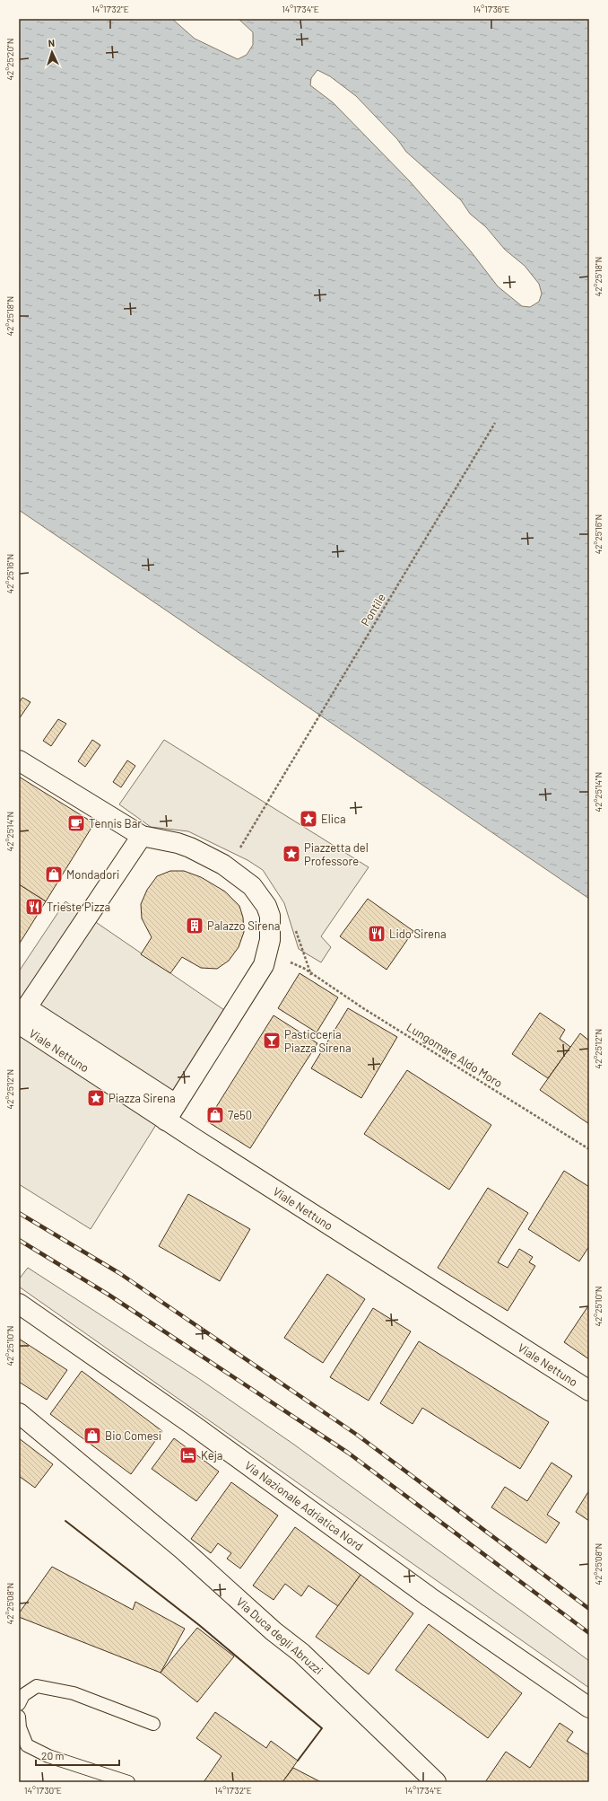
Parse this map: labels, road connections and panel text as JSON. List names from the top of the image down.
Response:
{
  "streets": {
    "street": ["Viale Nettuno", "Via Nazionale Adriatica Nord", "Via Duca degli Abruzzi"],
    "path": ["Pontile", "Lungomare Aldo Moro"]
  },
  "places": {
    "place": ["Elica", "Piazzetta del Professore", "Piazza Sirena"],
    "cafe": ["Tennis Bar"],
    "shop": ["Mondadori", "7e50", "Bio Comesi"],
    "restaurant": ["Trieste Pizza", "Lido Sirena"],
    "building": ["Palazzo Sirena"],
    "bar": ["Pasticceria Piazza Sirena"],
    "hotel": ["Keja"]
  },
  "scale_bar": "20 m",
  "north": "top",
  "coordinates": [
    "14°17'32\"E",
    "14°17'34\"E",
    "14°17'36\"E",
    "42°25'20\"N",
    "42°25'18\"N",
    "42°25'16\"N",
    "42°25'14\"N",
    "42°25'12\"N",
    "42°25'10\"N",
    "42°25'08\"N",
    "14°17'30\"E"
  ]
}
